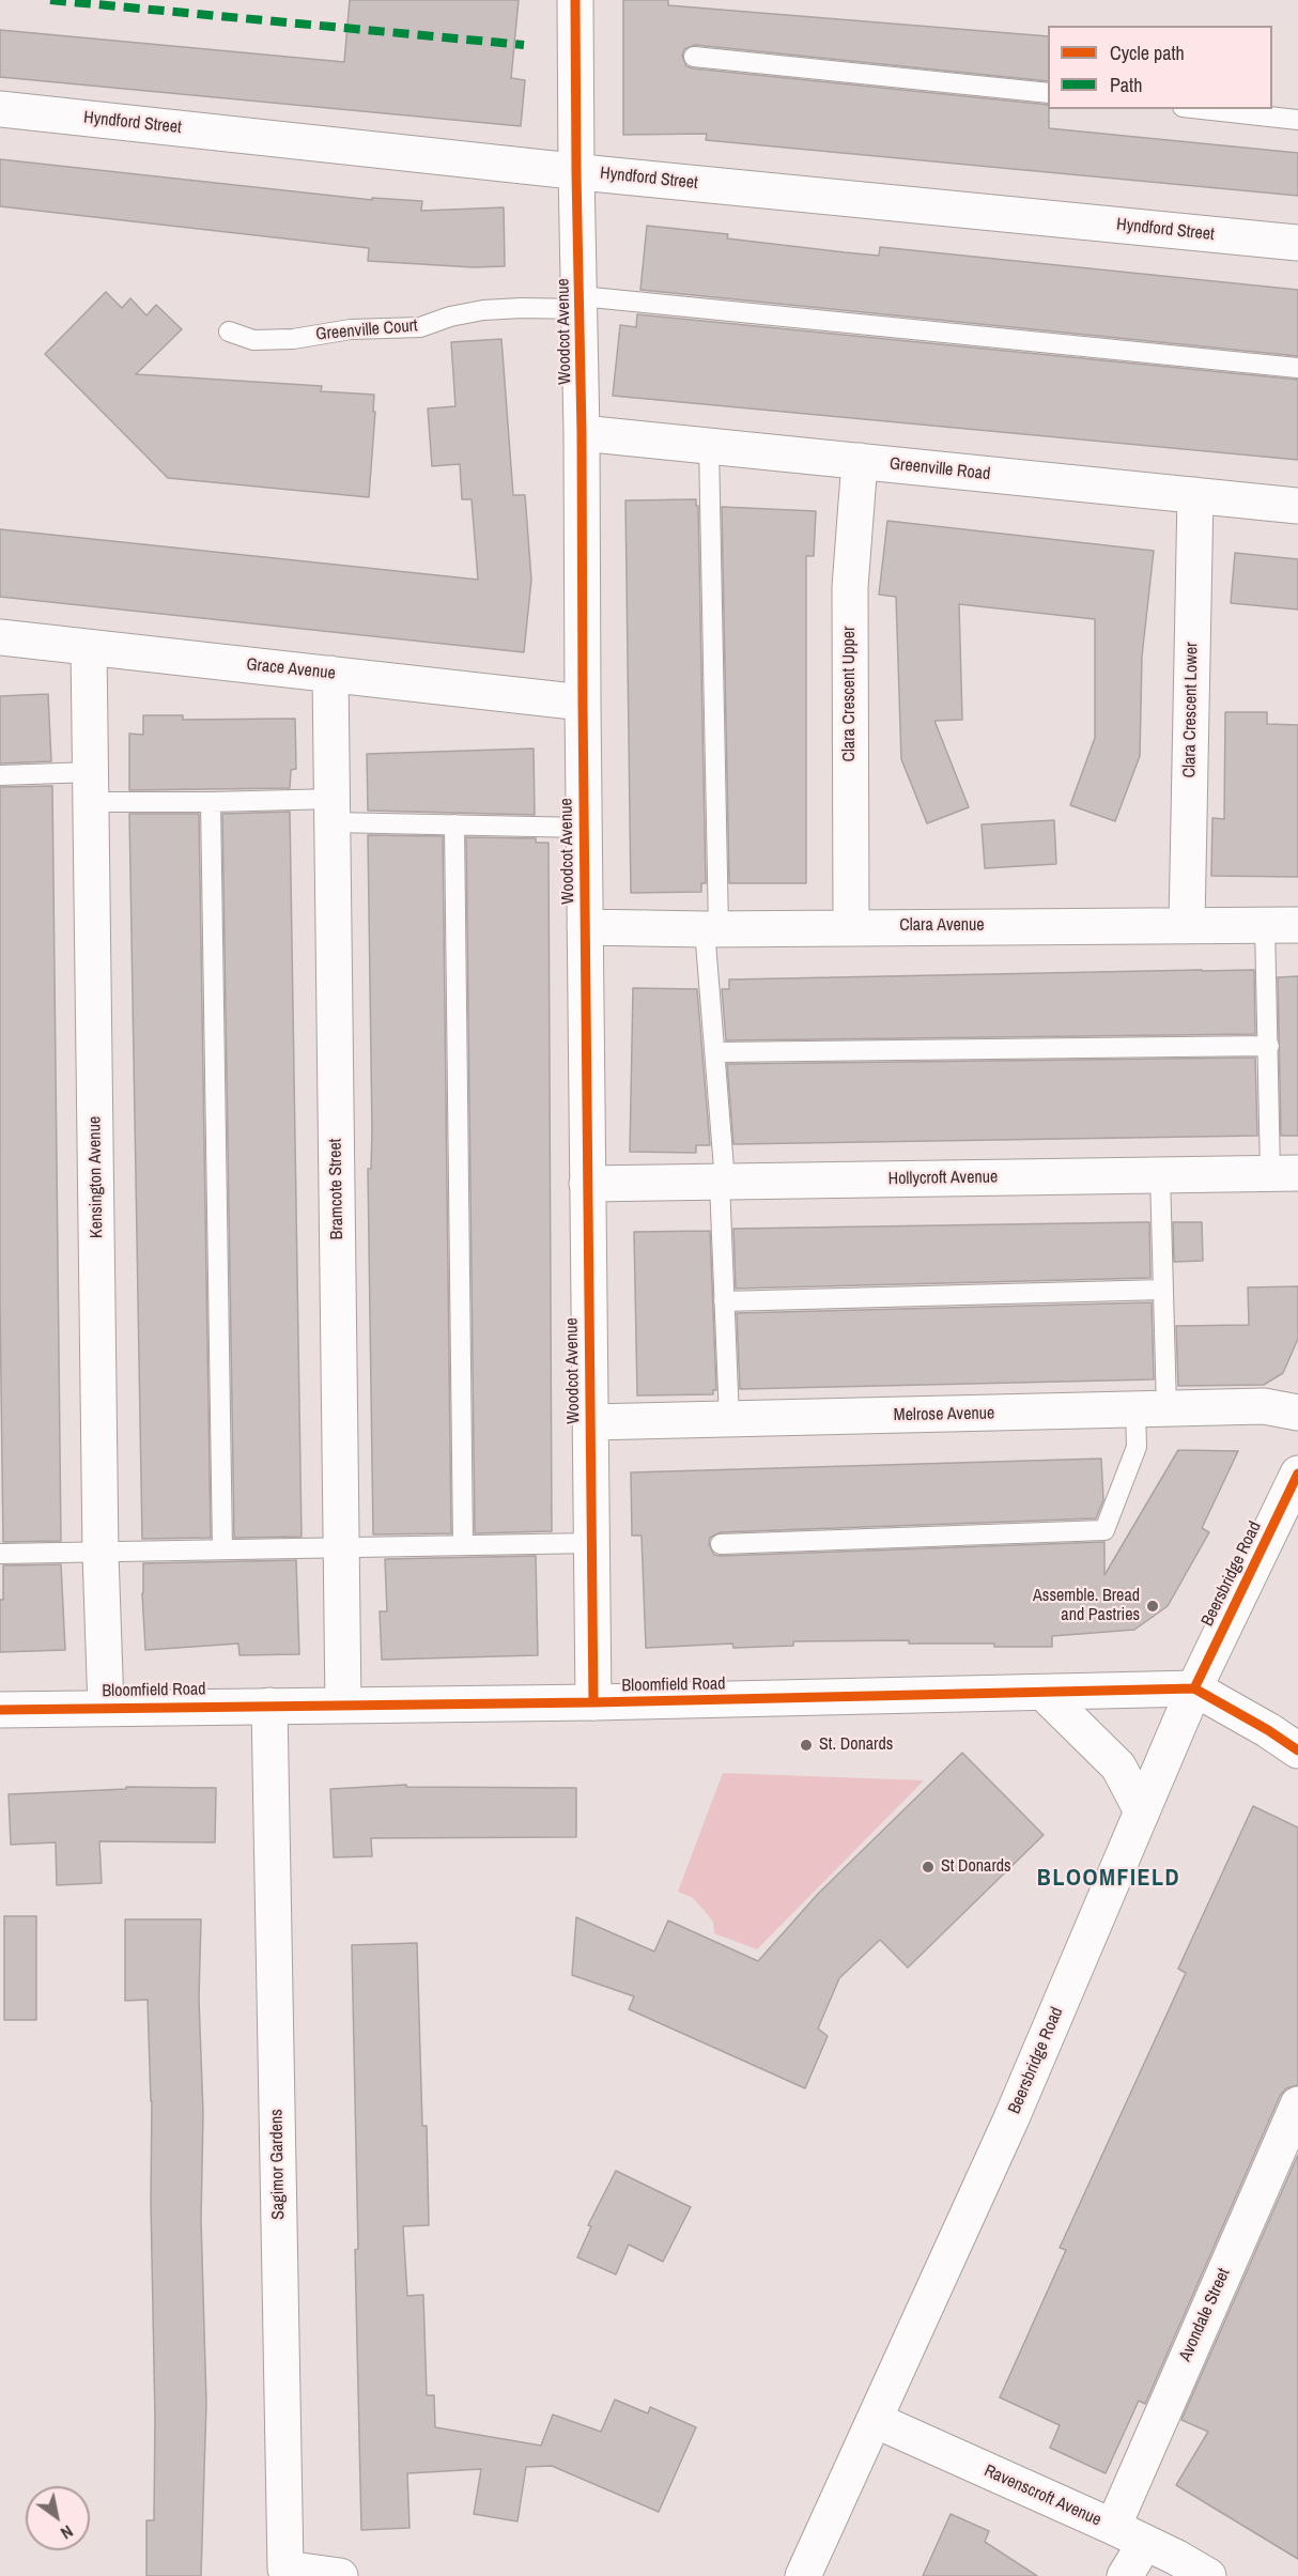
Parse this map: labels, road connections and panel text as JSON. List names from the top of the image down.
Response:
{
  "streets": {
    "street": [
      "Hyndford Street",
      "Woodcot Avenue",
      "Greenville Road",
      "Grace Avenue",
      "Clara Crescent Upper",
      "Clara Crescent Lower",
      "Clara Avenue",
      "Kensington Avenue",
      "Hollycroft Avenue",
      "Bramcote Street",
      "Melrose Avenue",
      "Beersbridge Road",
      "Bloomfield Road",
      "Sagimor Gardens",
      "Avondale Street",
      "Ravenscroft Avenue"
    ],
    "lane": ["Greenville Court"]
  },
  "crossings": [
    ["Hyndford Street", "Woodcot Avenue"],
    ["Greenville Court", "Woodcot Avenue"],
    ["Woodcot Avenue", "Greenville Road"],
    ["Woodcot Avenue", "Grace Avenue"],
    ["Woodcot Avenue", "Clara Avenue"],
    ["Woodcot Avenue", "Hollycroft Avenue"],
    ["Woodcot Avenue", "Melrose Avenue"],
    ["Woodcot Avenue", "Bloomfield Road"],
    ["Greenville Road", "Clara Crescent Upper"],
    ["Greenville Road", "Clara Crescent Lower"],
    ["Grace Avenue", "Kensington Avenue"],
    ["Grace Avenue", "Bramcote Street"],
    ["Clara Crescent Upper", "Clara Avenue"],
    ["Clara Crescent Lower", "Clara Avenue"],
    ["Kensington Avenue", "Bloomfield Road"],
    ["Bramcote Street", "Bloomfield Road"],
    ["Beersbridge Road", "Bloomfield Road"],
    ["Beersbridge Road", "Ravenscroft Avenue"],
    ["Bloomfield Road", "Sagimor Gardens"],
    ["Avondale Street", "Ravenscroft Avenue"]
  ],
  "districts": ["BLOOMFIELD"],
  "places": ["Assemble. Bread and Pastries", "St. Donards", "St Donards"],
  "legend": ["Cycle path", "Path"],
  "north": "bottom right"
}
